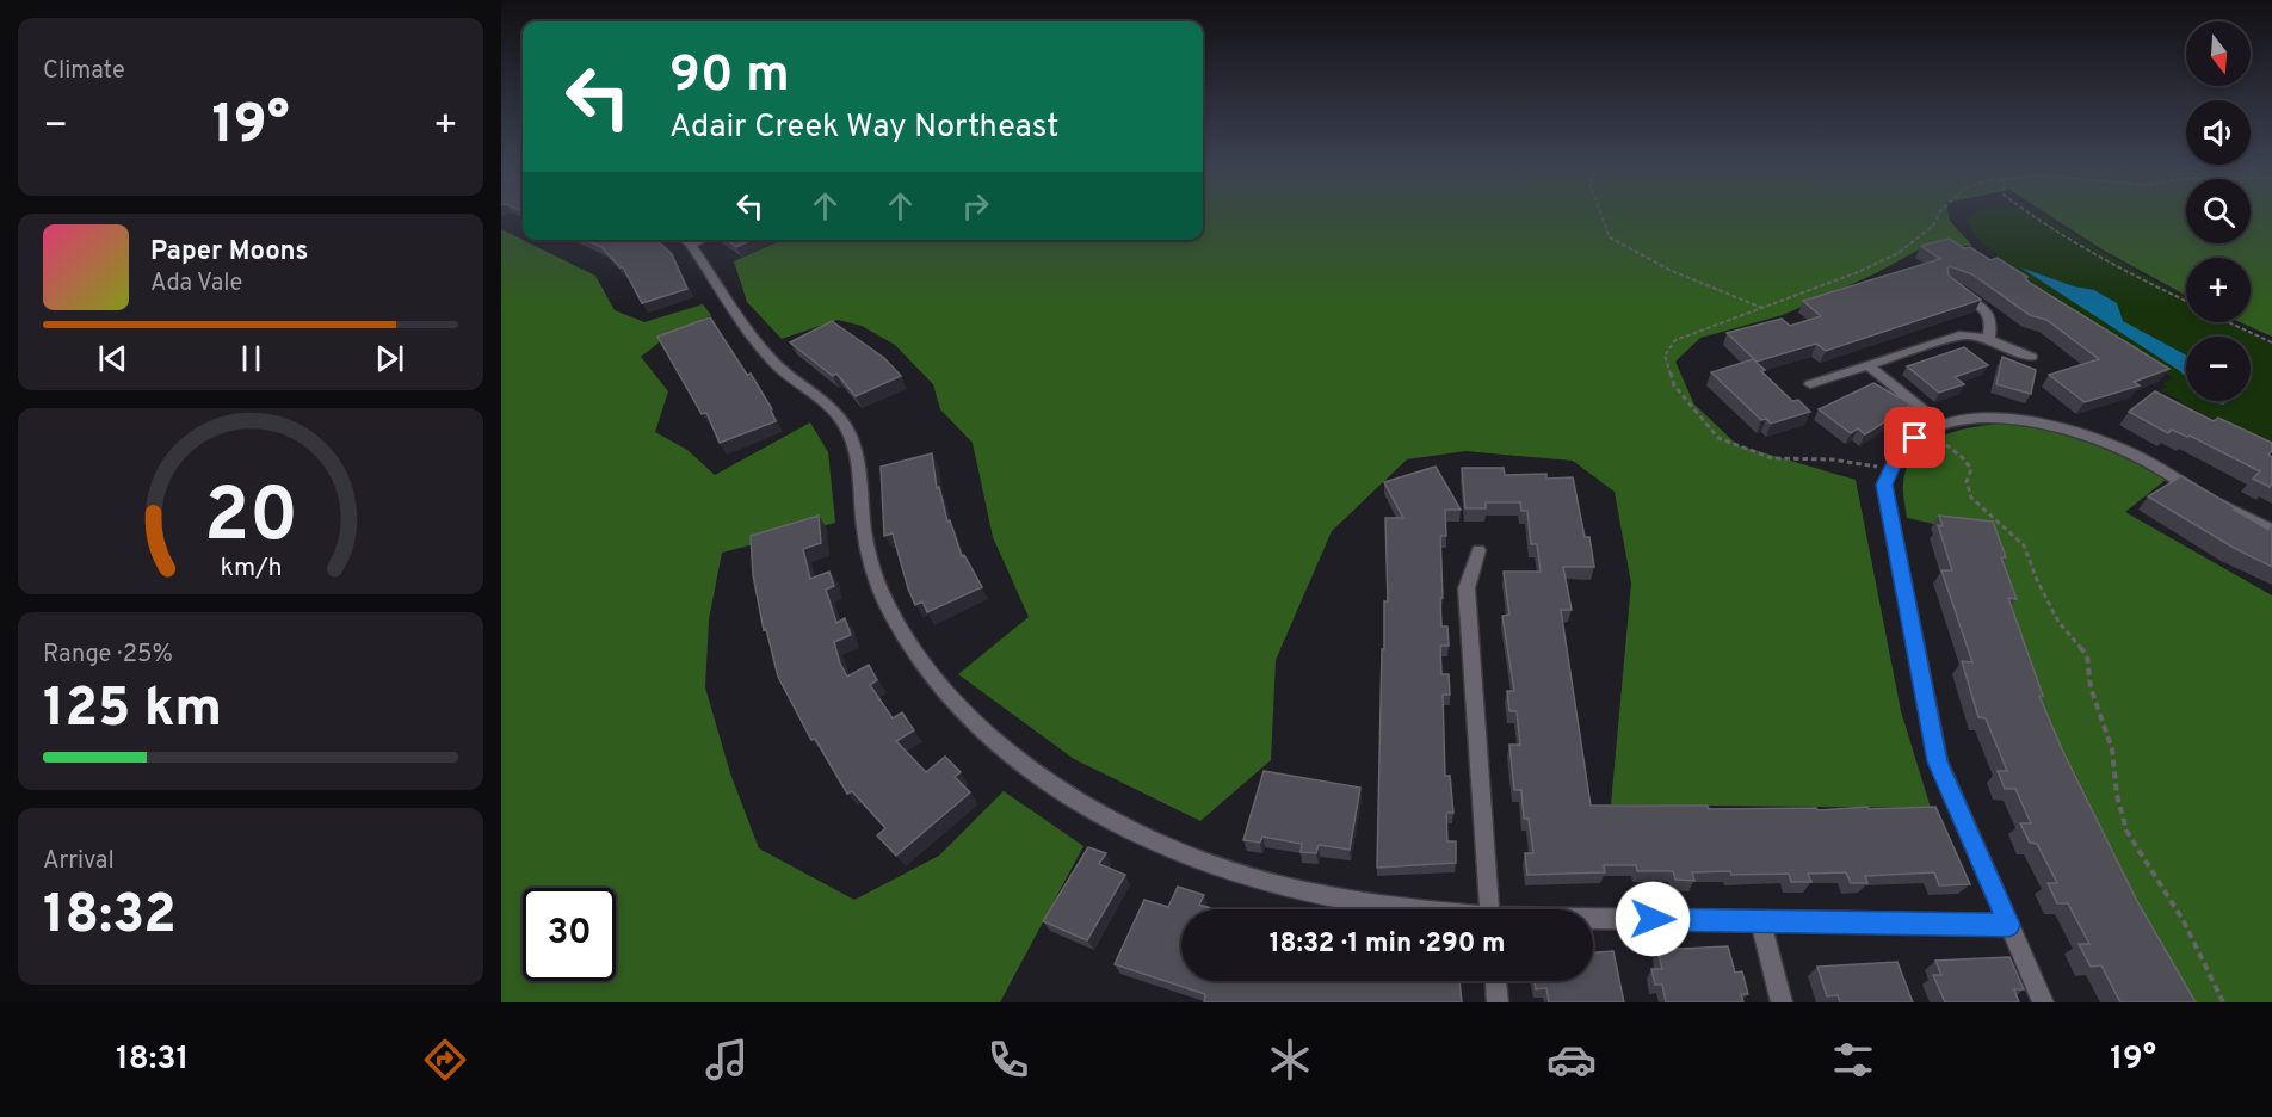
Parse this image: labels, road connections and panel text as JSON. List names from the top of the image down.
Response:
{
  "north": "bottom",
  "page": {
    "tile": [
      "Climate",
      ["Range · 25%", "125 km"],
      ["Arrival", "18:32"]
    ],
    "map_buttons": ["+", "−"],
    "turn": ["90 m", "Adair Creek Way Northeast"],
    "heat": ["−", "19°", "+"],
    "song": ["Paper Moons", "Ada Vale"],
    "limit": "30",
    "trip": "18:32 · 1 min · 290 m",
    "tabs": ["18:31", "19°"],
    "gauge": ["20", "km/h"]
  }
}
